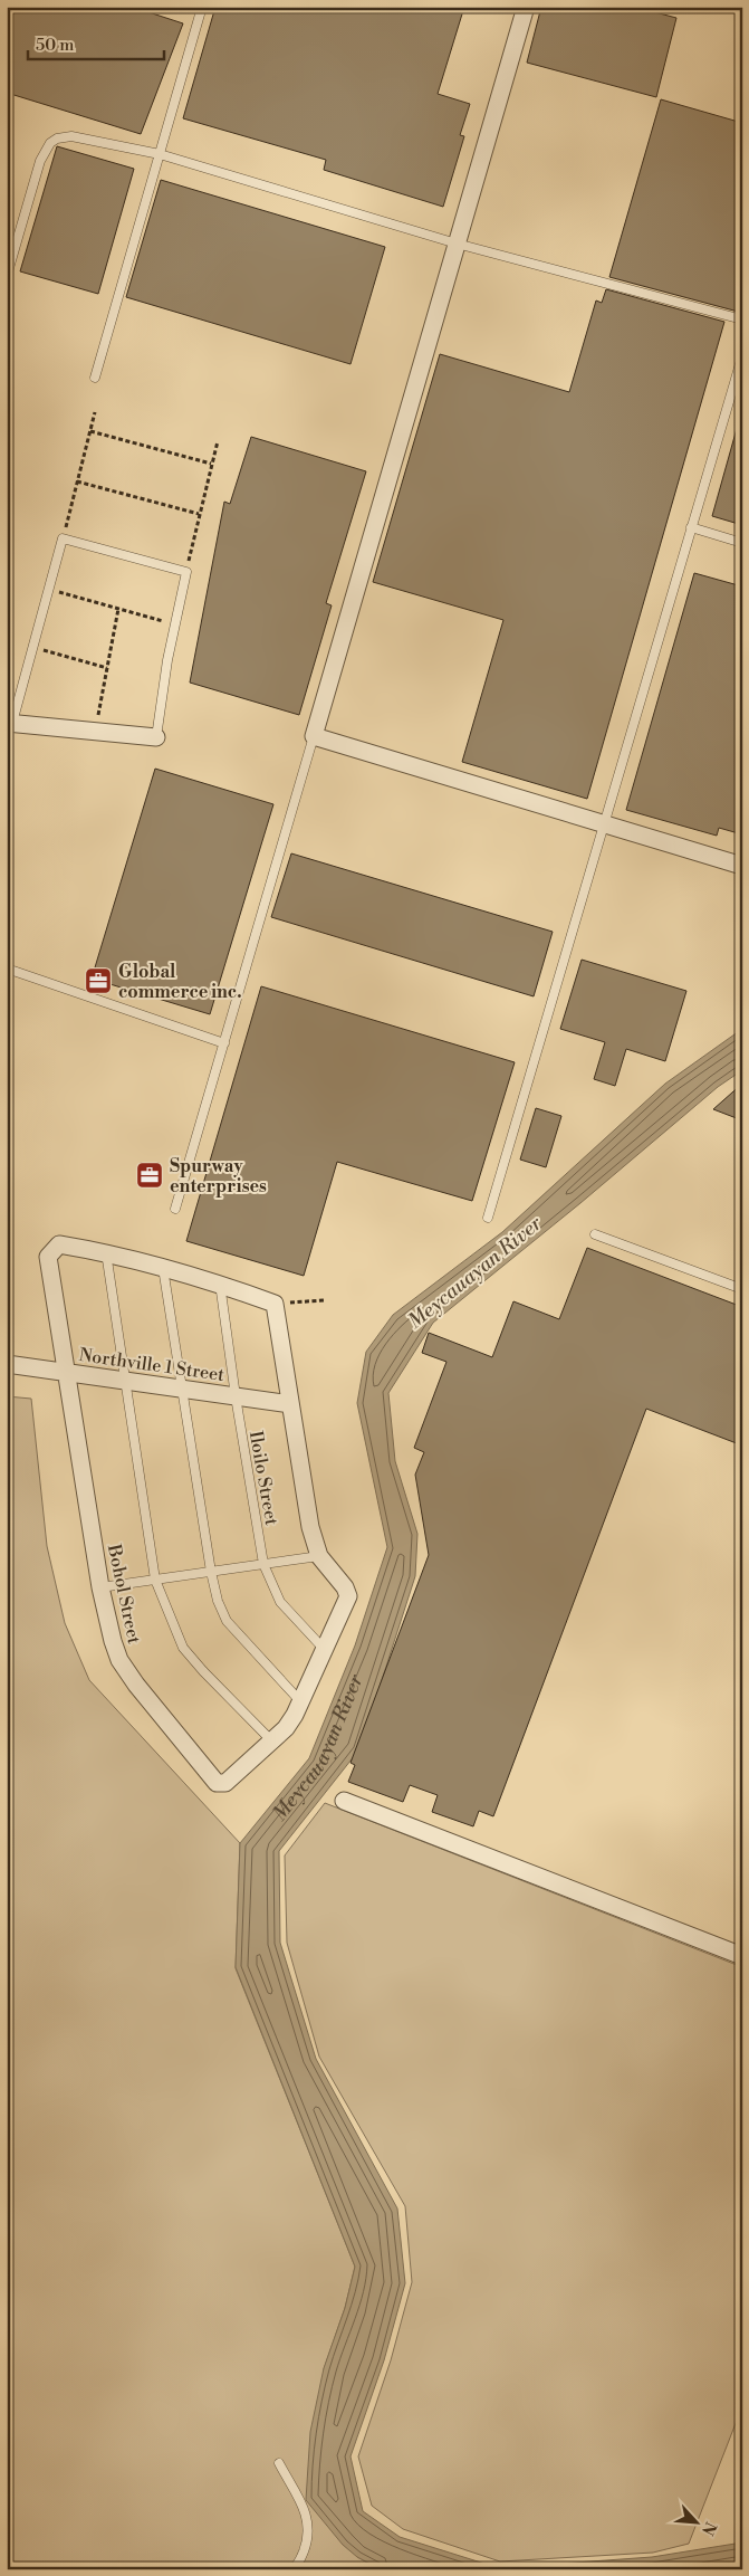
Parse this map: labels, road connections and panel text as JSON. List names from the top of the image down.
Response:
{
  "streets": {
    "street": ["Northville 1 Street", "Bohol Street"],
    "lane": ["Iloilo Street"]
  },
  "crossings": [
    ["Northville 1 Street", "Iloilo Street"],
    ["Northville 1 Street", "Bohol Street"]
  ],
  "water": ["Meycauayan River"],
  "places": {
    "office": ["Global commerce inc.", "Spurway enterprises"]
  },
  "scale_bar": "50 m",
  "north": "bottom right"
}
